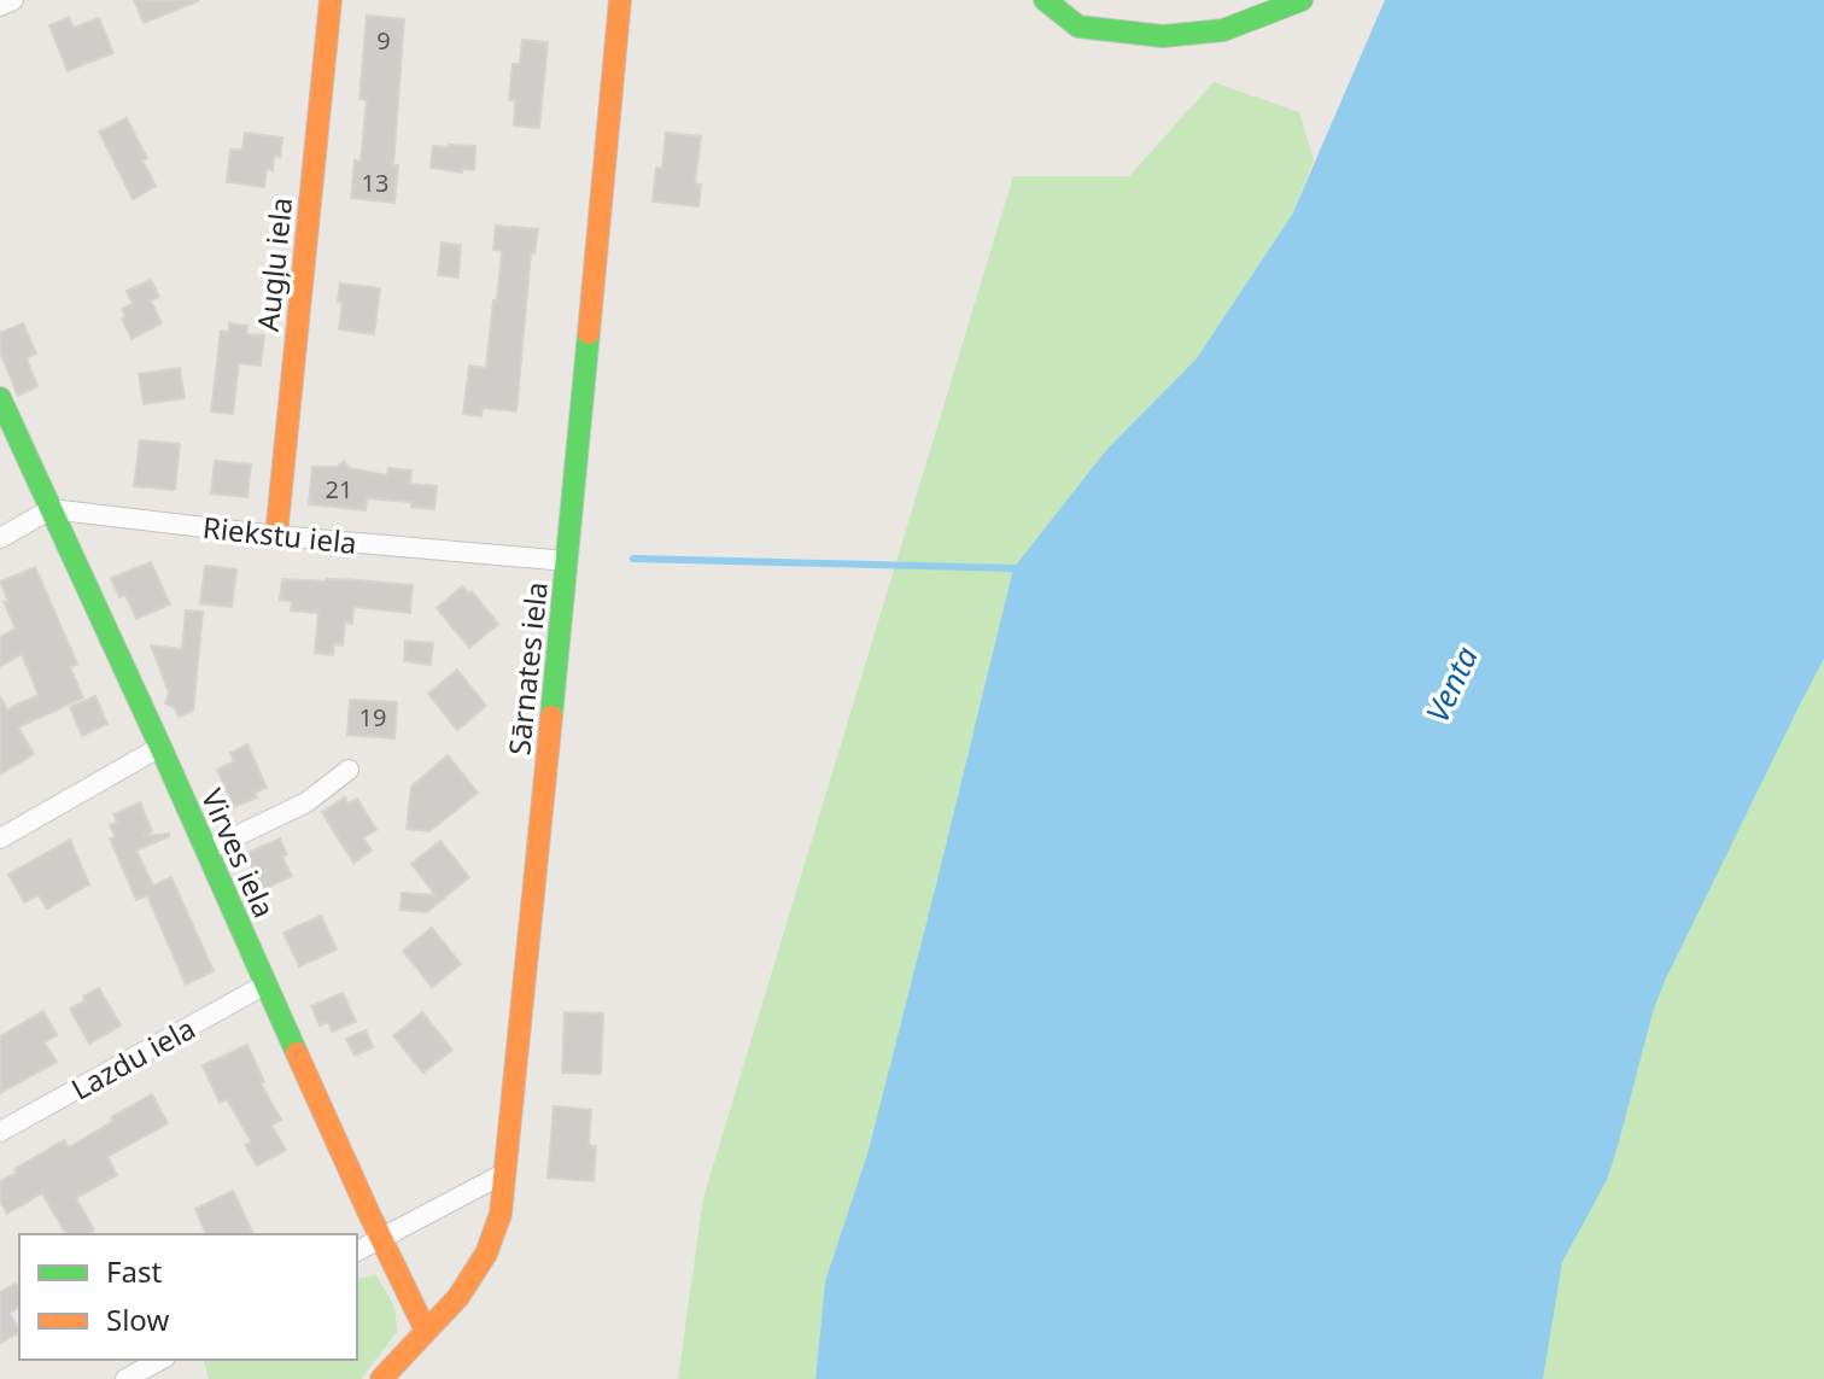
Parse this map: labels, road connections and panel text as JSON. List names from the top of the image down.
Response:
{
  "streets": {
    "street": [
      "Augļu iela",
      "Riekstu iela",
      "Sārnates iela",
      "Virves iela",
      "Lazdu iela"
    ]
  },
  "crossings": [
    ["Augļu iela", "Riekstu iela"],
    ["Riekstu iela", "Sārnates iela"],
    ["Riekstu iela", "Virves iela"],
    ["Virves iela", "Lazdu iela"]
  ],
  "water": ["Venta"],
  "house_numbers": [
    "9",
    "13",
    "21",
    "19"
  ],
  "legend": ["Fast", "Slow"]
}
